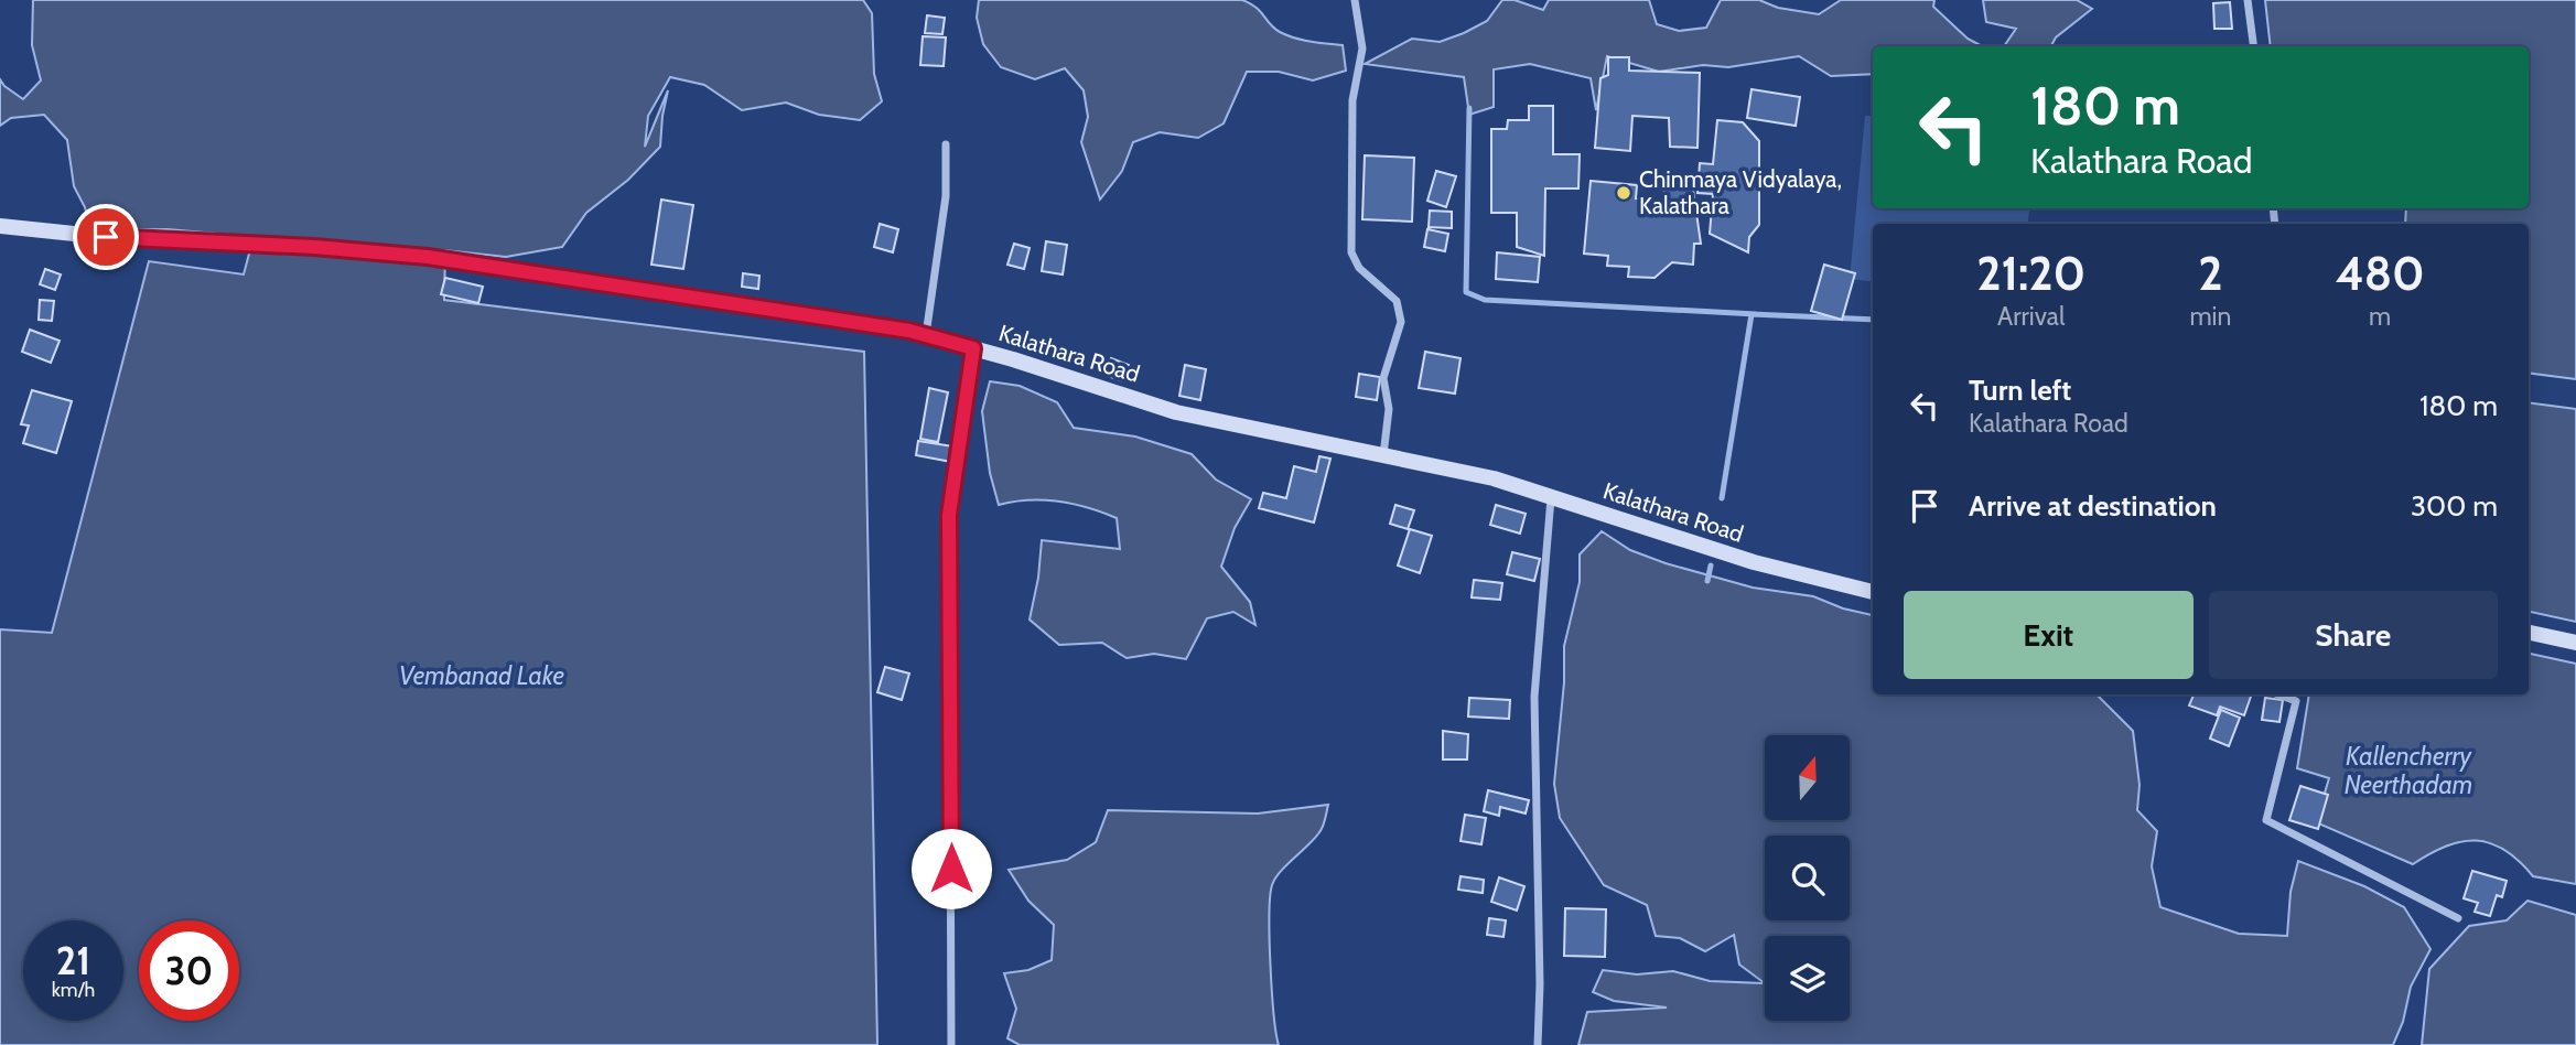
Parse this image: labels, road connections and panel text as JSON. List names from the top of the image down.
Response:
{
  "streets": {
    "street": ["Kalathara Road"]
  },
  "water": ["Vembanad Lake", "Kallencherry Neerthadam"],
  "places": ["Chinmaya Vidyalaya, Kalathara"],
  "north": "top",
  "page": {
    "turn": ["180 m", "Kalathara Road"],
    "eta": [
      "21:20",
      "Arrival",
      "2",
      "min",
      "480",
      "m"
    ],
    "list": [
      {
        "name": "Turn left",
        "note": "Kalathara Road",
        "value": "180 m"
      },
      {
        "name": "Arrive at destination",
        "value": "300 m"
      }
    ],
    "buttons": ["Exit", "Share"],
    "speed": "21 km/h",
    "limit": "30"
  }
}
